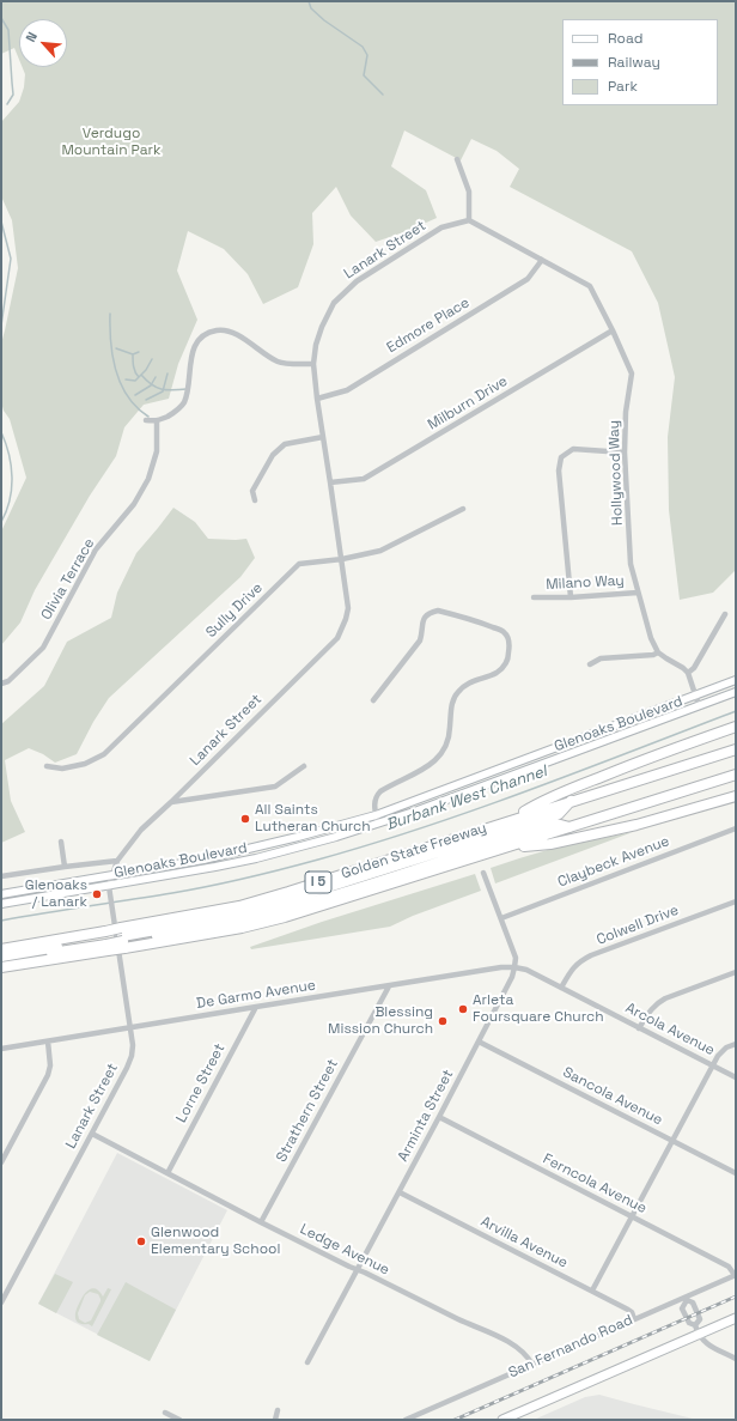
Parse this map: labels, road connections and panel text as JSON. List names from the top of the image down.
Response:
{
  "streets": {
    "highway": ["Golden State Freeway", "I 5"],
    "main road": ["Glenoaks Boulevard"],
    "street": [
      "Lanark Street",
      "Edmore Place",
      "Milburn Drive",
      "Hollywood Way",
      "Olivia Terrace",
      "Milano Way",
      "Sully Drive",
      "Claybeck Avenue",
      "Colwell Drive",
      "De Garmo Avenue",
      "Arcola Avenue",
      "Lorne Street",
      "Sancola Avenue",
      "Strathern Street",
      "Arminta Street",
      "Ferncola Avenue",
      "Arvilla Avenue",
      "Ledge Avenue",
      "San Fernando Road"
    ]
  },
  "crossings": [
    ["Lanark Street", "Edmore Place"],
    ["Lanark Street", "Milburn Drive"],
    ["Lanark Street", "Hollywood Way"],
    ["Lanark Street", "Sully Drive"],
    ["Lanark Street", "Glenoaks Boulevard"],
    ["Lanark Street", "De Garmo Avenue"],
    ["Lanark Street", "Ledge Avenue"],
    ["Edmore Place", "Hollywood Way"],
    ["Milburn Drive", "Hollywood Way"],
    ["Hollywood Way", "Milano Way"],
    ["Colwell Drive", "Arcola Avenue"],
    ["De Garmo Avenue", "Arcola Avenue"],
    ["De Garmo Avenue", "Lorne Street"],
    ["De Garmo Avenue", "Strathern Street"],
    ["De Garmo Avenue", "Arminta Street"],
    ["Arcola Avenue", "Arminta Street"],
    ["Lorne Street", "Ledge Avenue"],
    ["Sancola Avenue", "Arminta Street"],
    ["Strathern Street", "Ledge Avenue"],
    ["Arminta Street", "Ferncola Avenue"],
    ["Arminta Street", "Arvilla Avenue"],
    ["Arminta Street", "Ledge Avenue"],
    ["Ferncola Avenue", "San Fernando Road"],
    ["Arvilla Avenue", "San Fernando Road"],
    ["Ledge Avenue", "San Fernando Road"]
  ],
  "water": ["Burbank West Channel"],
  "parks": ["Verdugo Mountain Park"],
  "places": [
    "All Saints Lutheran Church",
    "Glenoaks / Lanark",
    "Arleta Foursquare Church",
    "Blessing Mission Church",
    "Glenwood Elementary School"
  ],
  "legend": ["Road", "Railway", "Park"],
  "north": "top left"
}
